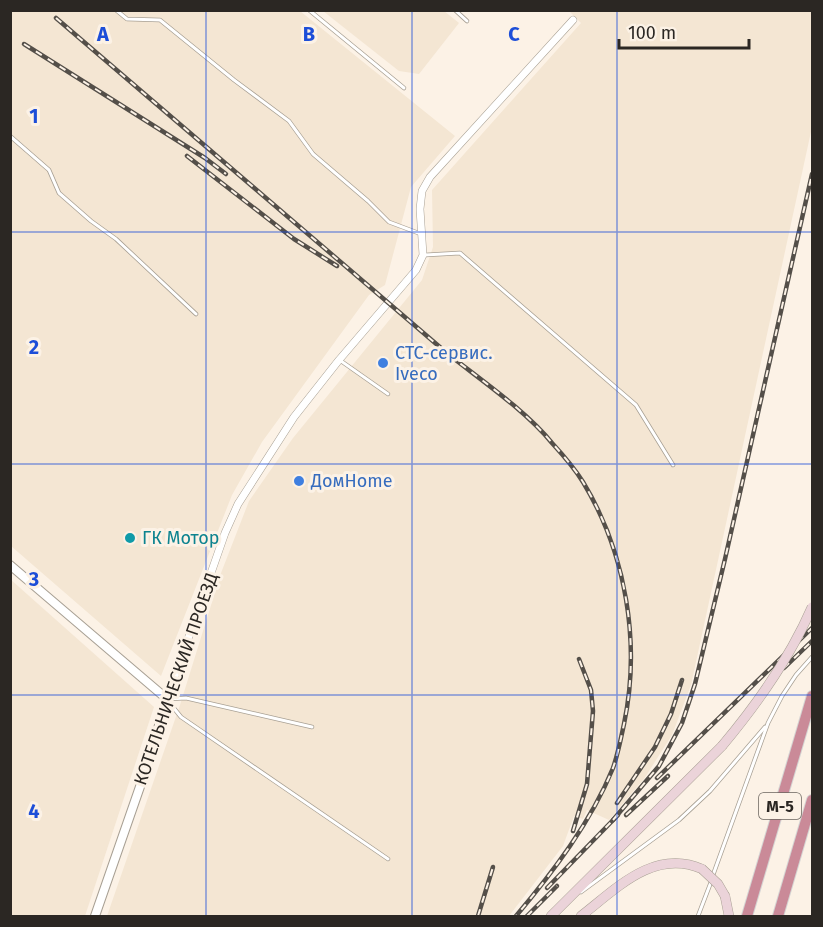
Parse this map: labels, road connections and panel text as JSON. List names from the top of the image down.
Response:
{
  "streets": {
    "highway": ["М-5"],
    "street": ["КОТЕЛЬНИЧЕСКИЙ ПРОЕЗД"]
  },
  "places": ["СТС-сервис. Iveco", "ДомHome", "ГК Мотор"],
  "scale_bar": "100 m",
  "grid": {
    "columns": ["A", "B", "C"],
    "rows": [
      "1",
      "2",
      "3",
      "4"
    ]
  }
}
